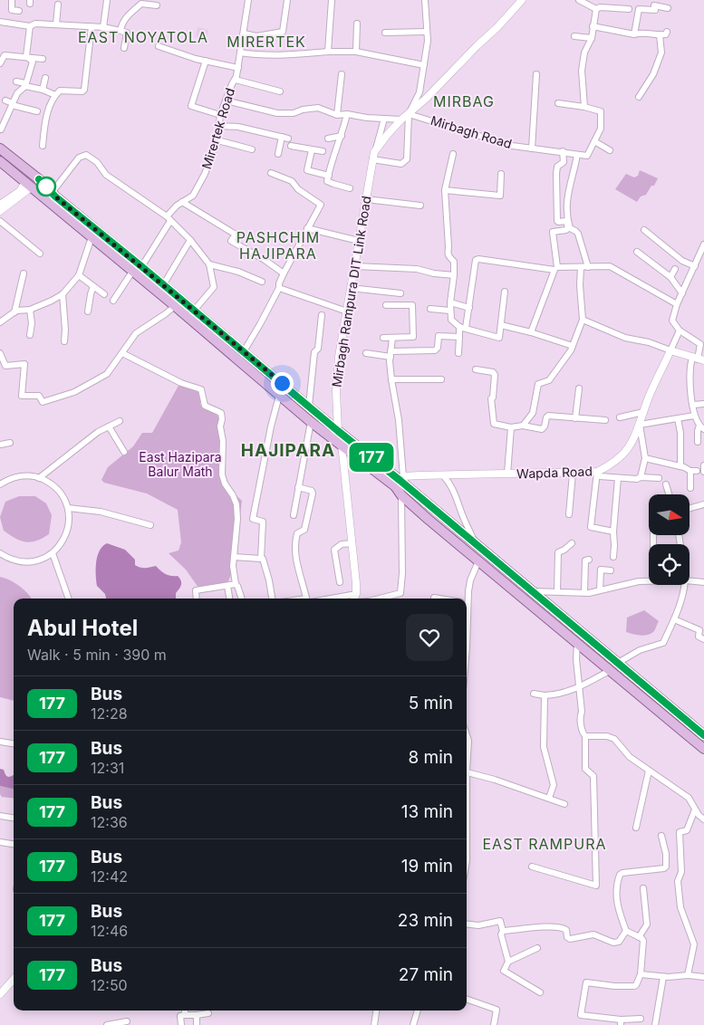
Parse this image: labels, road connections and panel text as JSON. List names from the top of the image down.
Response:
{
  "streets": {
    "street": [
      "Mirertek Road",
      "Mirbagh Road",
      "Mirbagh Rampura DIT Link Road",
      "Wapda Road"
    ]
  },
  "crossings": [
    ["Mirbagh Road", "Mirbagh Rampura DIT Link Road"]
  ],
  "districts": [
    "EAST NOYATOLA",
    "MIRERTEK",
    "MIRBAG",
    "PASHCHIM HAJIPARA",
    "HAJIPARA",
    "EAST RAMPURA"
  ],
  "parks": ["East Hazipara Balur Math"],
  "lines": ["bus line 177"],
  "north": "right",
  "page": {
    "on_map": "177",
    "heading": ["Abul Hotel", "Walk · 5 min · 390 m"],
    "list": [
      {
        "mark": "177",
        "name": "Bus",
        "note": "12:28",
        "value": "5 min"
      },
      {
        "mark": "177",
        "name": "Bus",
        "note": "12:31",
        "value": "8 min"
      },
      {
        "mark": "177",
        "name": "Bus",
        "note": "12:36",
        "value": "13 min"
      },
      {
        "mark": "177",
        "name": "Bus",
        "note": "12:42",
        "value": "19 min"
      },
      {
        "mark": "177",
        "name": "Bus",
        "note": "12:46",
        "value": "23 min"
      },
      {
        "mark": "177",
        "name": "Bus",
        "note": "12:50",
        "value": "27 min"
      }
    ]
  }
}
